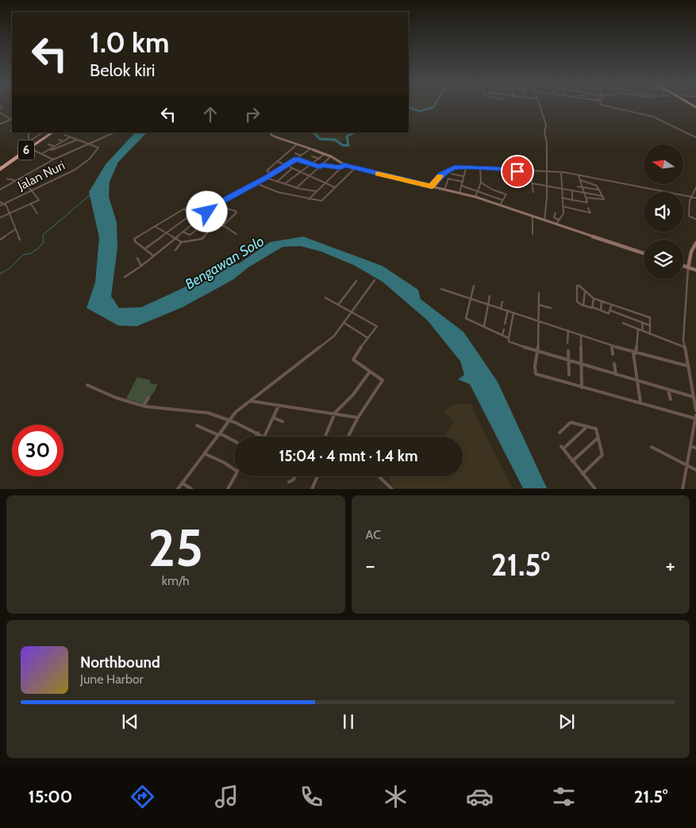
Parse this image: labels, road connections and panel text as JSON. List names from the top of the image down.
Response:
{
  "streets": {
    "highway": ["6"],
    "street": ["Jalan Nuri"]
  },
  "water": ["Bengawan Solo"],
  "north": "left",
  "page": {
    "turn": ["1.0 km", "Belok kiri"],
    "limit": "30",
    "trip": "15:04 · 4 mnt · 1.4 km",
    "tile": [
      ["25", "km/h"],
      "AC"
    ],
    "heat": ["−", "21.5°", "+"],
    "song": ["Northbound", "June Harbor"],
    "tabs": ["15:00", "21.5°"]
  }
}
